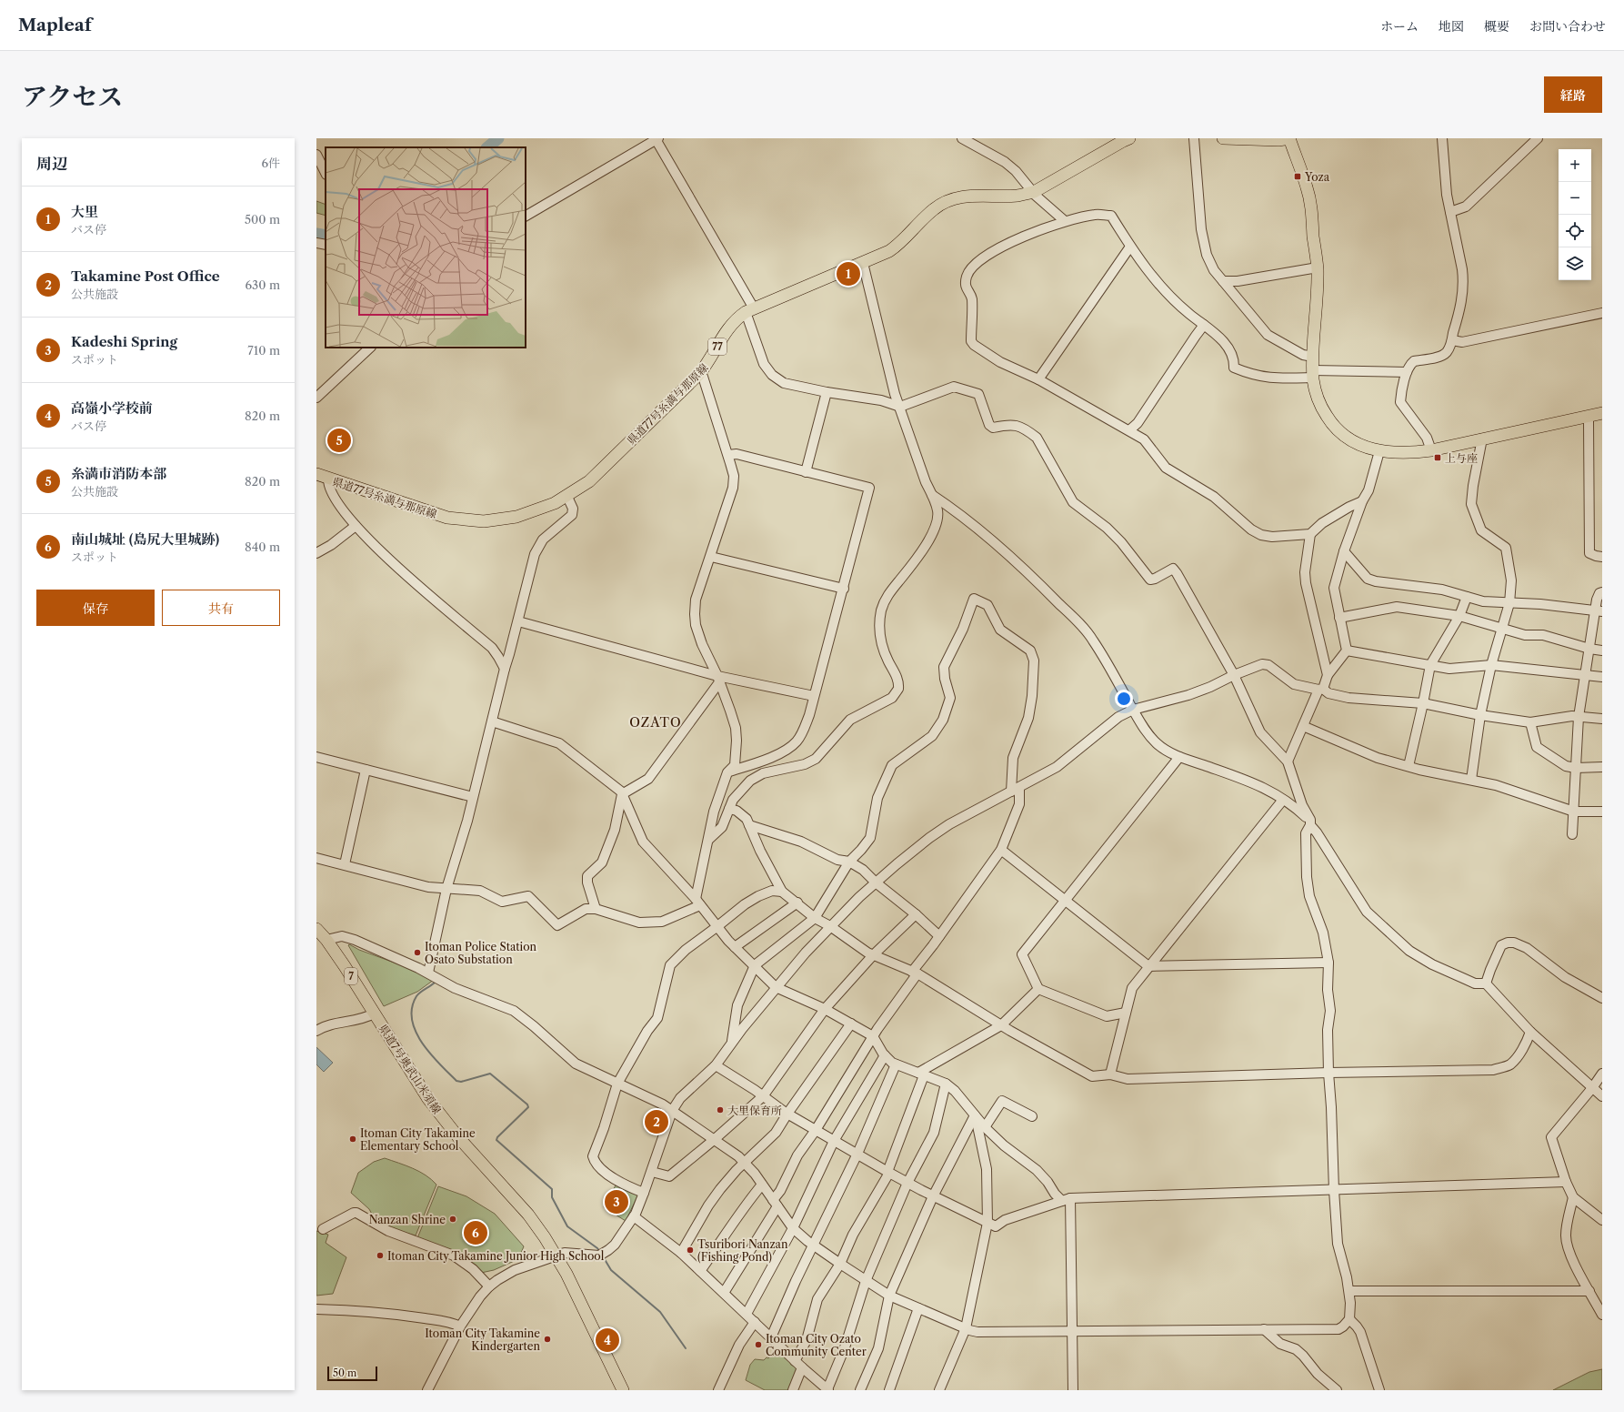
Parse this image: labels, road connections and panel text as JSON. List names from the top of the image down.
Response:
{
  "streets": {
    "main road": [
      "77",
      "県道77号糸満与那原線",
      "7",
      "県道7号奥武山米須線"
    ]
  },
  "districts": ["OZATO"],
  "places": {
    "transit": ["Yoza", "上与座"],
    "other": [
      "Itoman Police Station Osato Substation",
      "大里保育所",
      "Itoman City Takamine Elementary School",
      "Nanzan Shrine",
      "Tsuribori Nanzan (Fishing Pond)",
      "Itoman City Takamine Junior High School",
      "Itoman City Takamine Kindergarten",
      "Itoman City Ozato Community Center"
    ]
  },
  "scale_bar": "50 m",
  "page": {
    "header": "Mapleaf",
    "nav": [
      "ホーム",
      "地図",
      "概要",
      "お問い合わせ"
    ],
    "title": "アクセス",
    "buttons": [
      "経路",
      ["保存", "共有"]
    ],
    "heading": ["周辺", "6件"],
    "map_buttons": ["+", "−"],
    "list": [
      {
        "mark": "1",
        "name": "大里",
        "note": "バス停",
        "value": "500 m"
      },
      {
        "mark": "2",
        "name": "Takamine Post Office",
        "note": "公共施設",
        "value": "630 m"
      },
      {
        "mark": "3",
        "name": "Kadeshi Spring",
        "note": "スポット",
        "value": "710 m"
      },
      {
        "mark": "4",
        "name": "高嶺小学校前",
        "note": "バス停",
        "value": "820 m"
      },
      {
        "mark": "5",
        "name": "糸満市消防本部",
        "note": "公共施設",
        "value": "820 m"
      },
      {
        "mark": "6",
        "name": "南山城址 (島尻大里城跡)",
        "note": "スポット",
        "value": "840 m"
      }
    ],
    "pins": [
      "1",
      "5",
      "2",
      "3",
      "6",
      "4"
    ],
    "scale": "50 m"
  }
}
